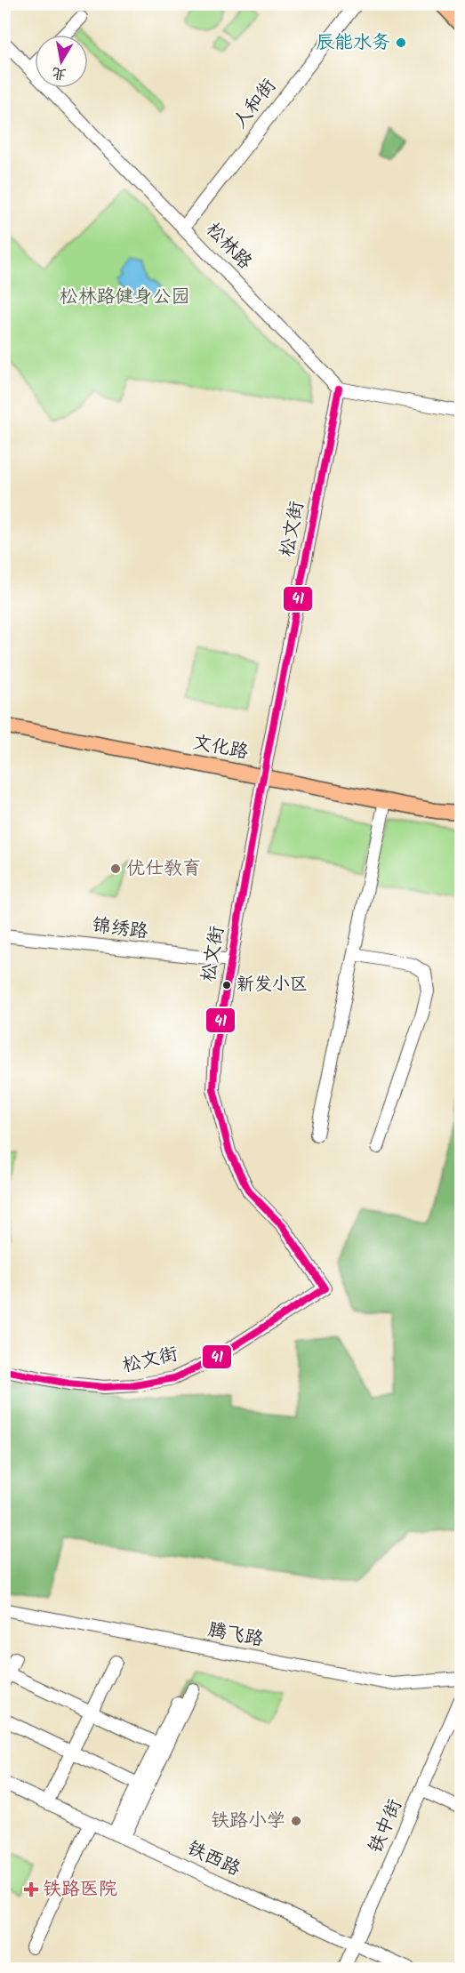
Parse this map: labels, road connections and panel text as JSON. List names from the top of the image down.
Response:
{
  "streets": {
    "main road": ["文化路"],
    "street": [
      "人和街",
      "松林路",
      "松文街",
      "锦绣路",
      "腾飞路",
      "铁中街",
      "铁西路"
    ]
  },
  "crossings": [
    ["人和街", "松林路"],
    ["松林路", "松文街"],
    ["松文街", "文化路"],
    ["松文街", "锦绣路"],
    ["铁中街", "铁西路"]
  ],
  "parks": ["松林路健身公园"],
  "places": {
    "other": [
      "辰能水务",
      "优仕教育",
      "新发小区",
      "铁路小学"
    ],
    "health": ["铁路医院"]
  },
  "lines": ["transit line 41"],
  "north": "bottom"
}
